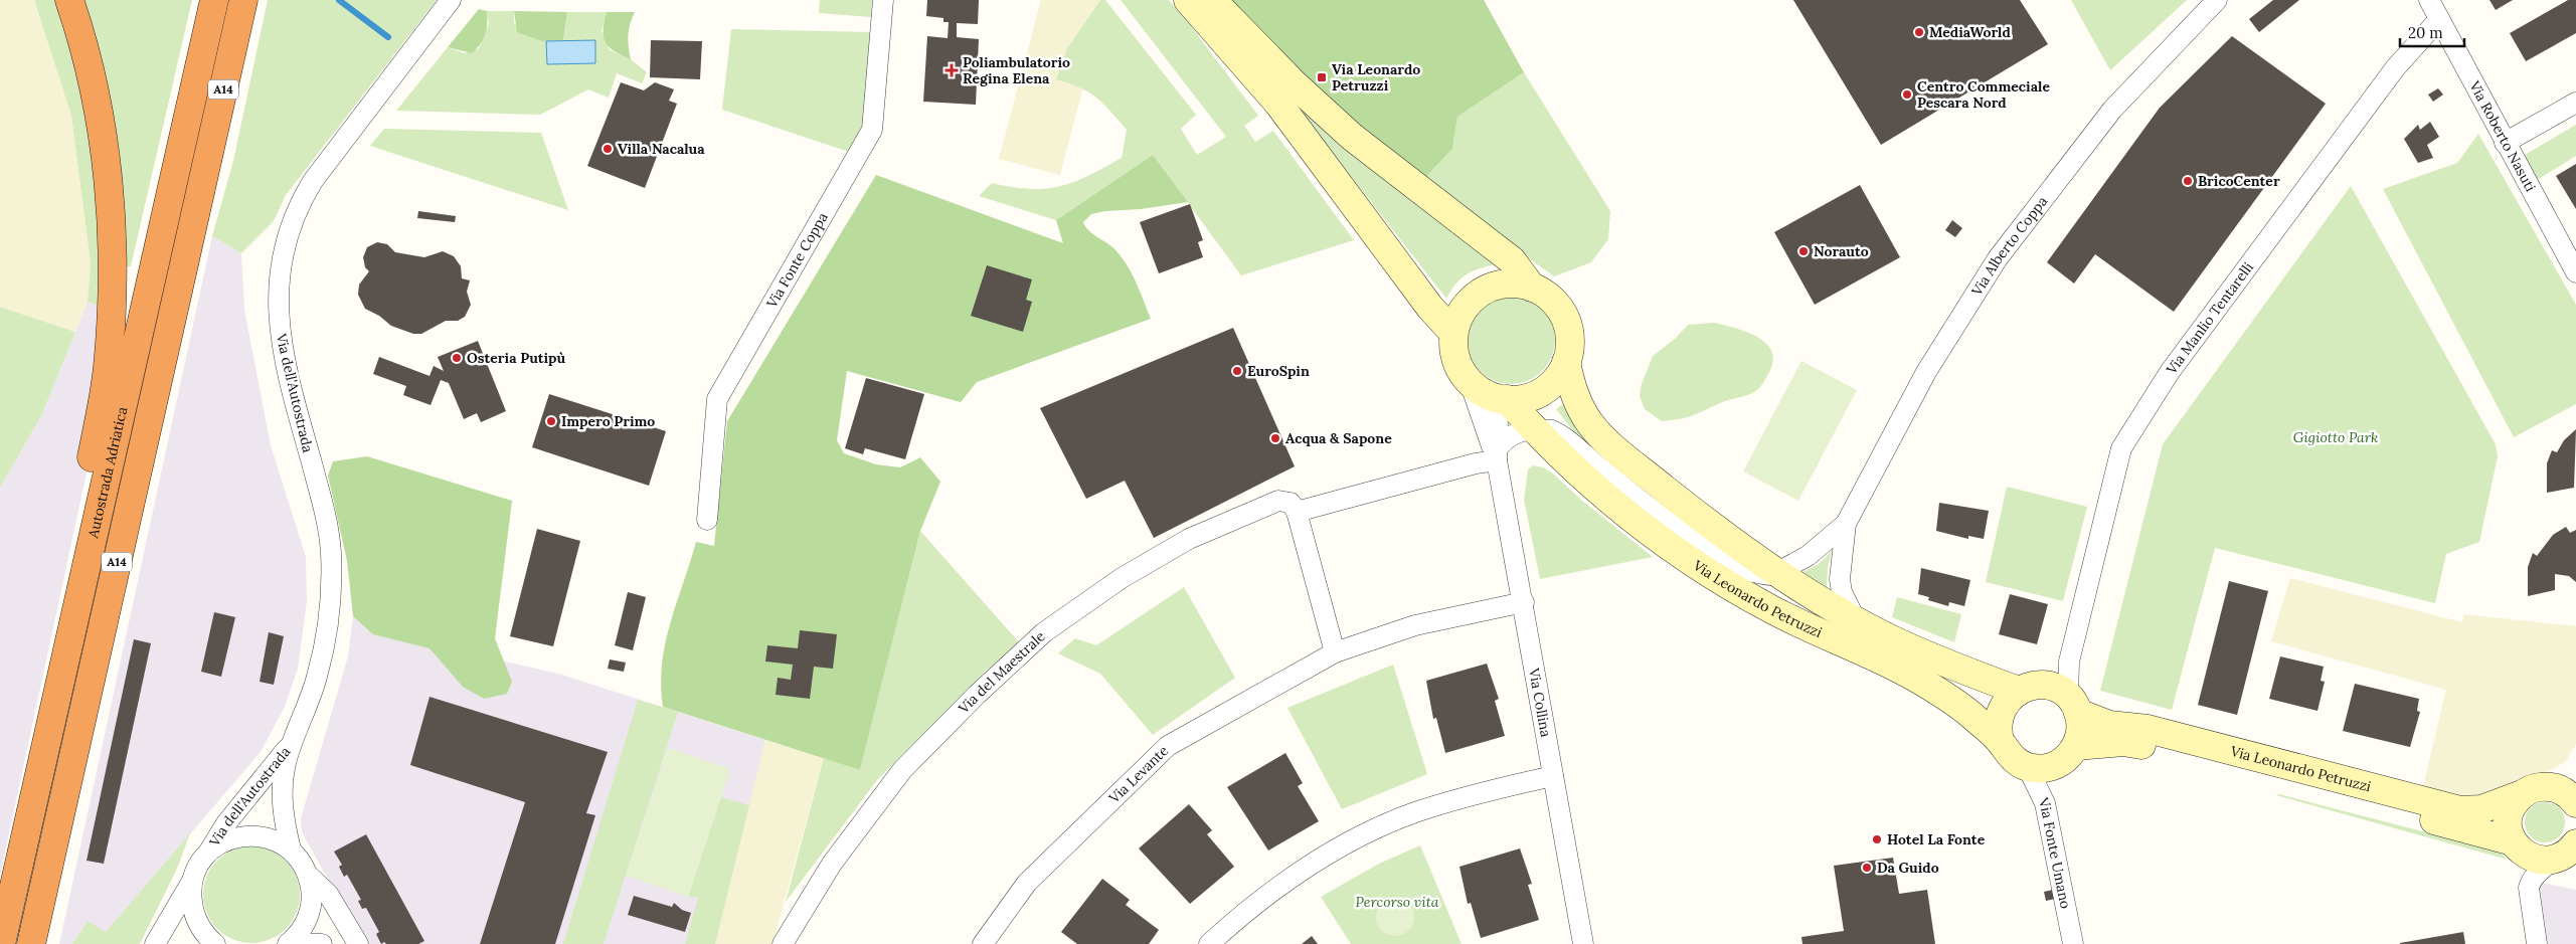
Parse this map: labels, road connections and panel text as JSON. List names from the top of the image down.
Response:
{
  "streets": {
    "highway": ["A14", "Autostrada Adriatica"],
    "main road": ["Via Leonardo Petruzzi"],
    "street": [
      "Via Roberto Nasuti",
      "Via Alberto Coppa",
      "Via Fonte Coppa",
      "Via Manlio Tentarelli",
      "Via dell'Autostrada",
      "Via del Maestrale",
      "Via Collina",
      "Via Levante",
      "Via Fonte Umano"
    ]
  },
  "crossings": [
    ["Via Roberto Nasuti", "Via Manlio Tentarelli"],
    ["Via Alberto Coppa", "Via Leonardo Petruzzi"],
    ["Via Manlio Tentarelli", "Via Leonardo Petruzzi"],
    ["Via Manlio Tentarelli", "Via Fonte Umano"],
    ["Via Leonardo Petruzzi", "Via Collina"],
    ["Via Leonardo Petruzzi", "Via Fonte Umano"],
    ["Via Collina", "Via Levante"]
  ],
  "parks": ["Gigiotto Park", "Percorso vita"],
  "places": {
    "other": [
      "MediaWorld",
      "Centro Commeciale Pescara Nord",
      "Villa Nacalua",
      "BricoCenter",
      "Norauto",
      "Osteria Putipù",
      "EuroSpin",
      "Impero Primo",
      "Acqua & Sapone",
      "Hotel La Fonte",
      "Da Guido"
    ],
    "health": ["Poliambulatorio Regina Elena"],
    "transit": ["Via Leonardo Petruzzi"]
  },
  "scale_bar": "20 m"
}
